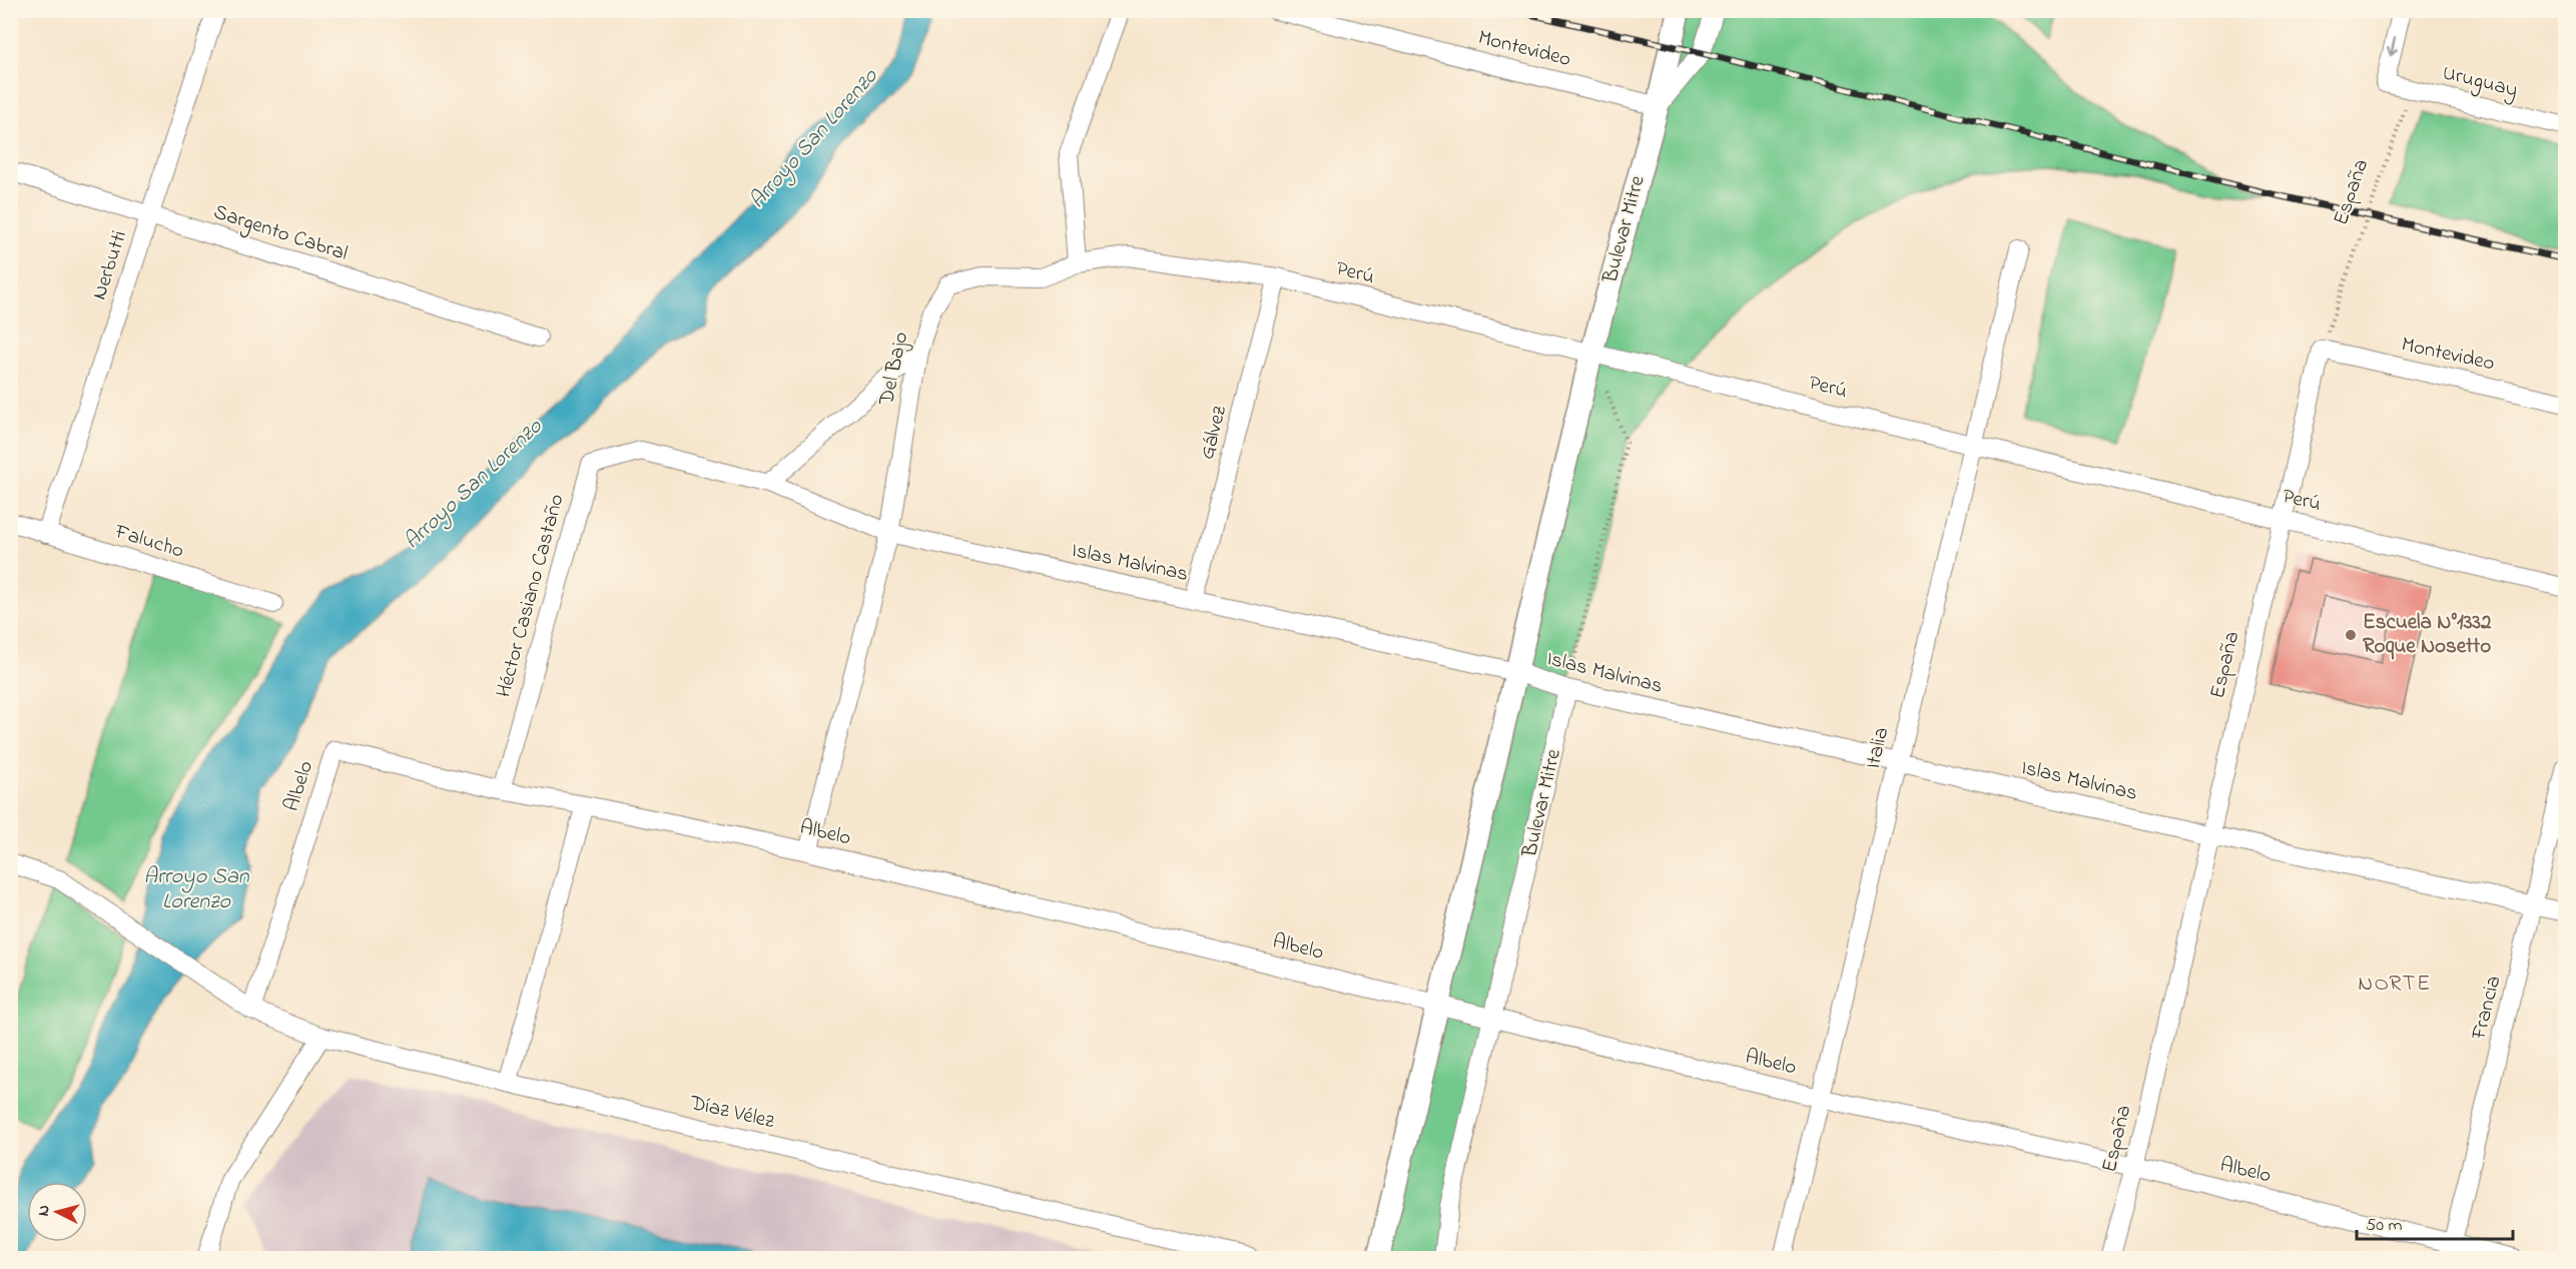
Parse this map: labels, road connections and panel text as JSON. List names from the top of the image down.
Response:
{
  "streets": {
    "street": [
      "Montevideo",
      "Uruguay",
      "España",
      "Bulevar Mitre",
      "Sargento Cabral",
      "Nerbutti",
      "Perú",
      "Del Bajo",
      "Gálvez",
      "Falucho",
      "Islas Malvinas",
      "Héctor Casiano Castaño",
      "Italia",
      "Albelo",
      "Francia",
      "Díaz Vélez"
    ]
  },
  "crossings": [
    ["Montevideo", "España"],
    ["Montevideo", "Bulevar Mitre"],
    ["Uruguay", "España"],
    ["España", "Perú"],
    ["España", "Islas Malvinas"],
    ["España", "Albelo"],
    ["Bulevar Mitre", "Perú"],
    ["Bulevar Mitre", "Islas Malvinas"],
    ["Bulevar Mitre", "Albelo"],
    ["Sargento Cabral", "Nerbutti"],
    ["Nerbutti", "Falucho"],
    ["Perú", "Del Bajo"],
    ["Perú", "Gálvez"],
    ["Perú", "Italia"],
    ["Del Bajo", "Islas Malvinas"],
    ["Del Bajo", "Albelo"],
    ["Gálvez", "Islas Malvinas"],
    ["Islas Malvinas", "Héctor Casiano Castaño"],
    ["Islas Malvinas", "Italia"],
    ["Islas Malvinas", "Francia"],
    ["Héctor Casiano Castaño", "Albelo"],
    ["Italia", "Albelo"],
    ["Albelo", "Francia"],
    ["Albelo", "Díaz Vélez"]
  ],
  "districts": ["NORTE"],
  "water": ["Arroyo San Lorenzo"],
  "places": ["Escuela N°1332 Roque Nosetto"],
  "scale_bar": "50 m",
  "north": "left"
}
